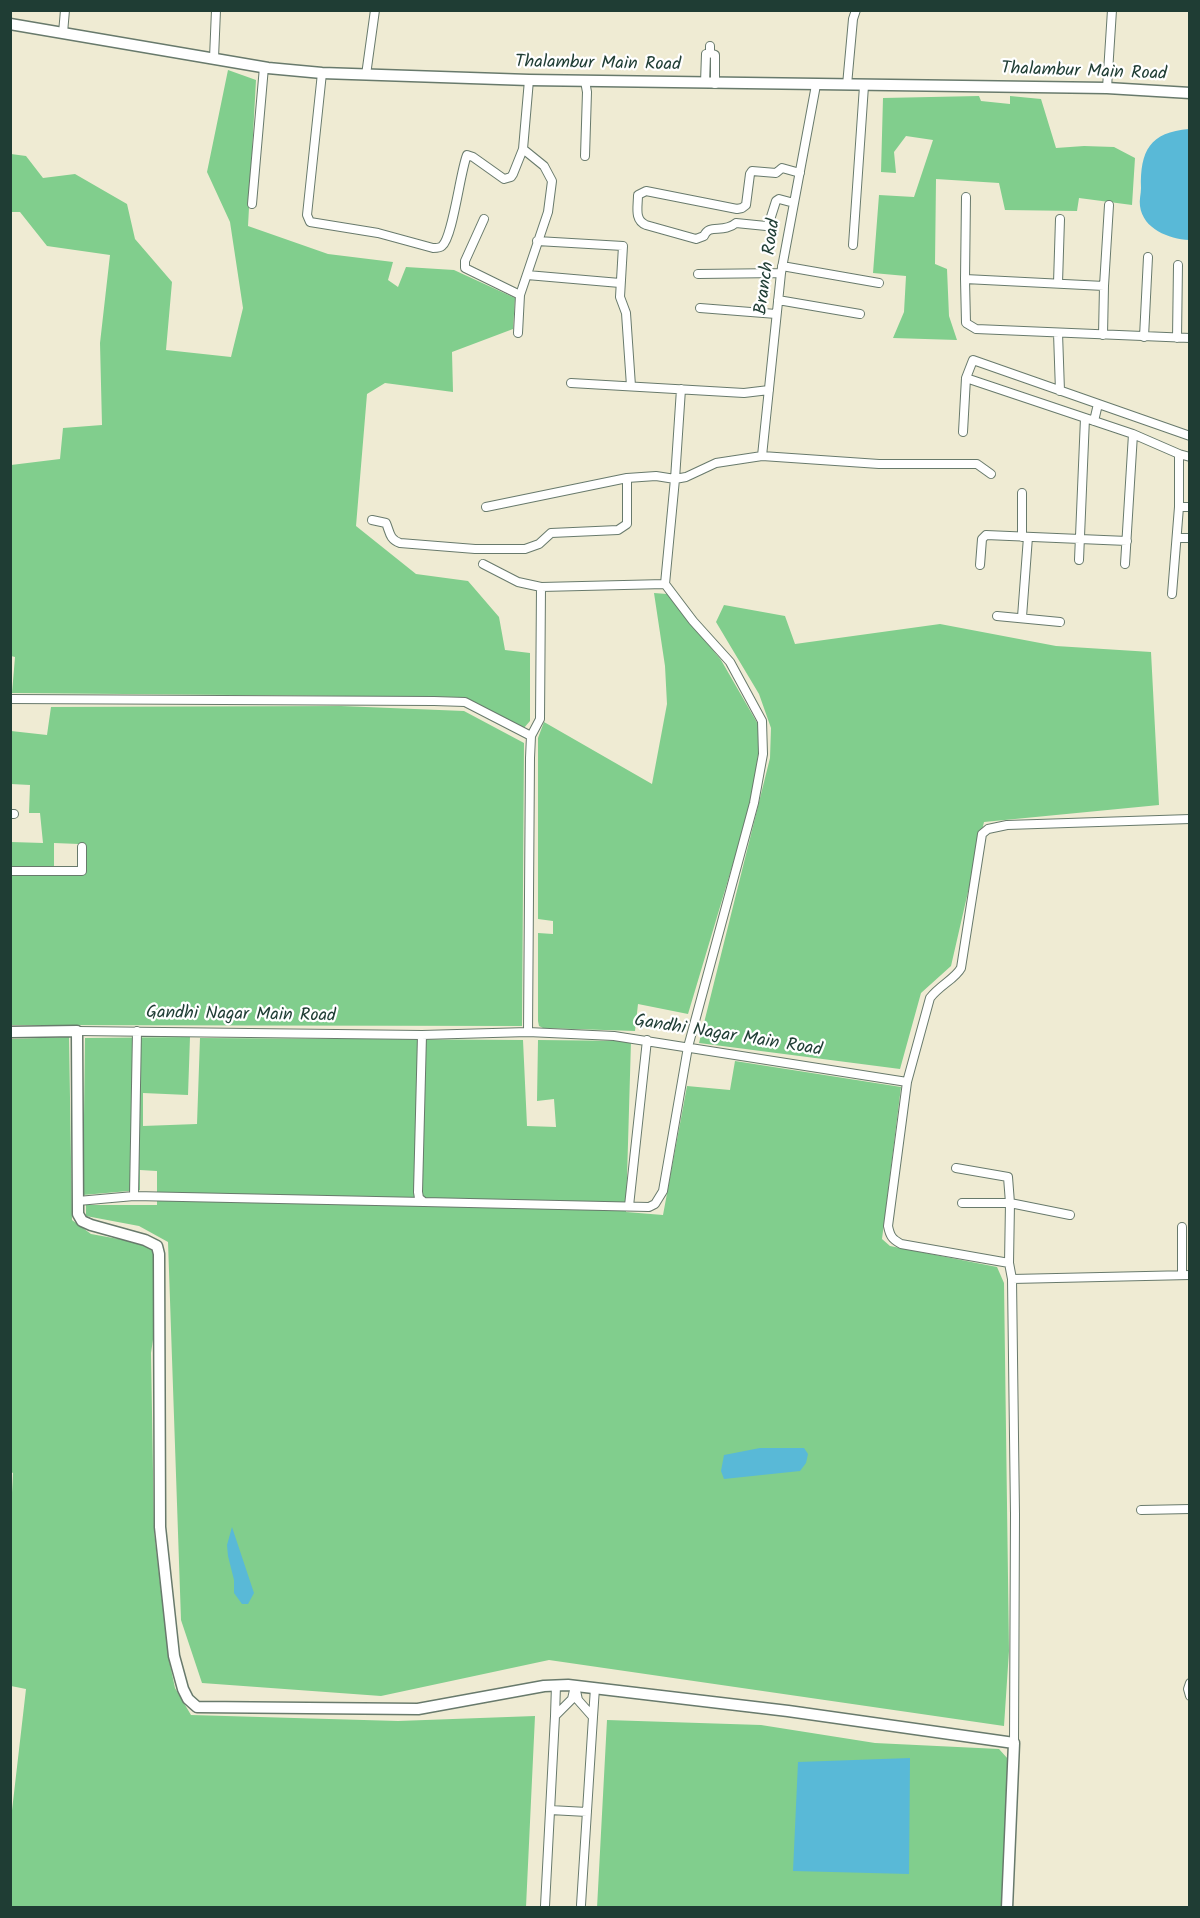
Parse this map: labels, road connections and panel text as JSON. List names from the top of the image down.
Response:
{
  "streets": {
    "street": ["Thalambur Main Road", "Branch Road", "Gandhi Nagar Main Road"]
  },
  "crossings": [
    ["Thalambur Main Road", "Branch Road"]
  ]
}
